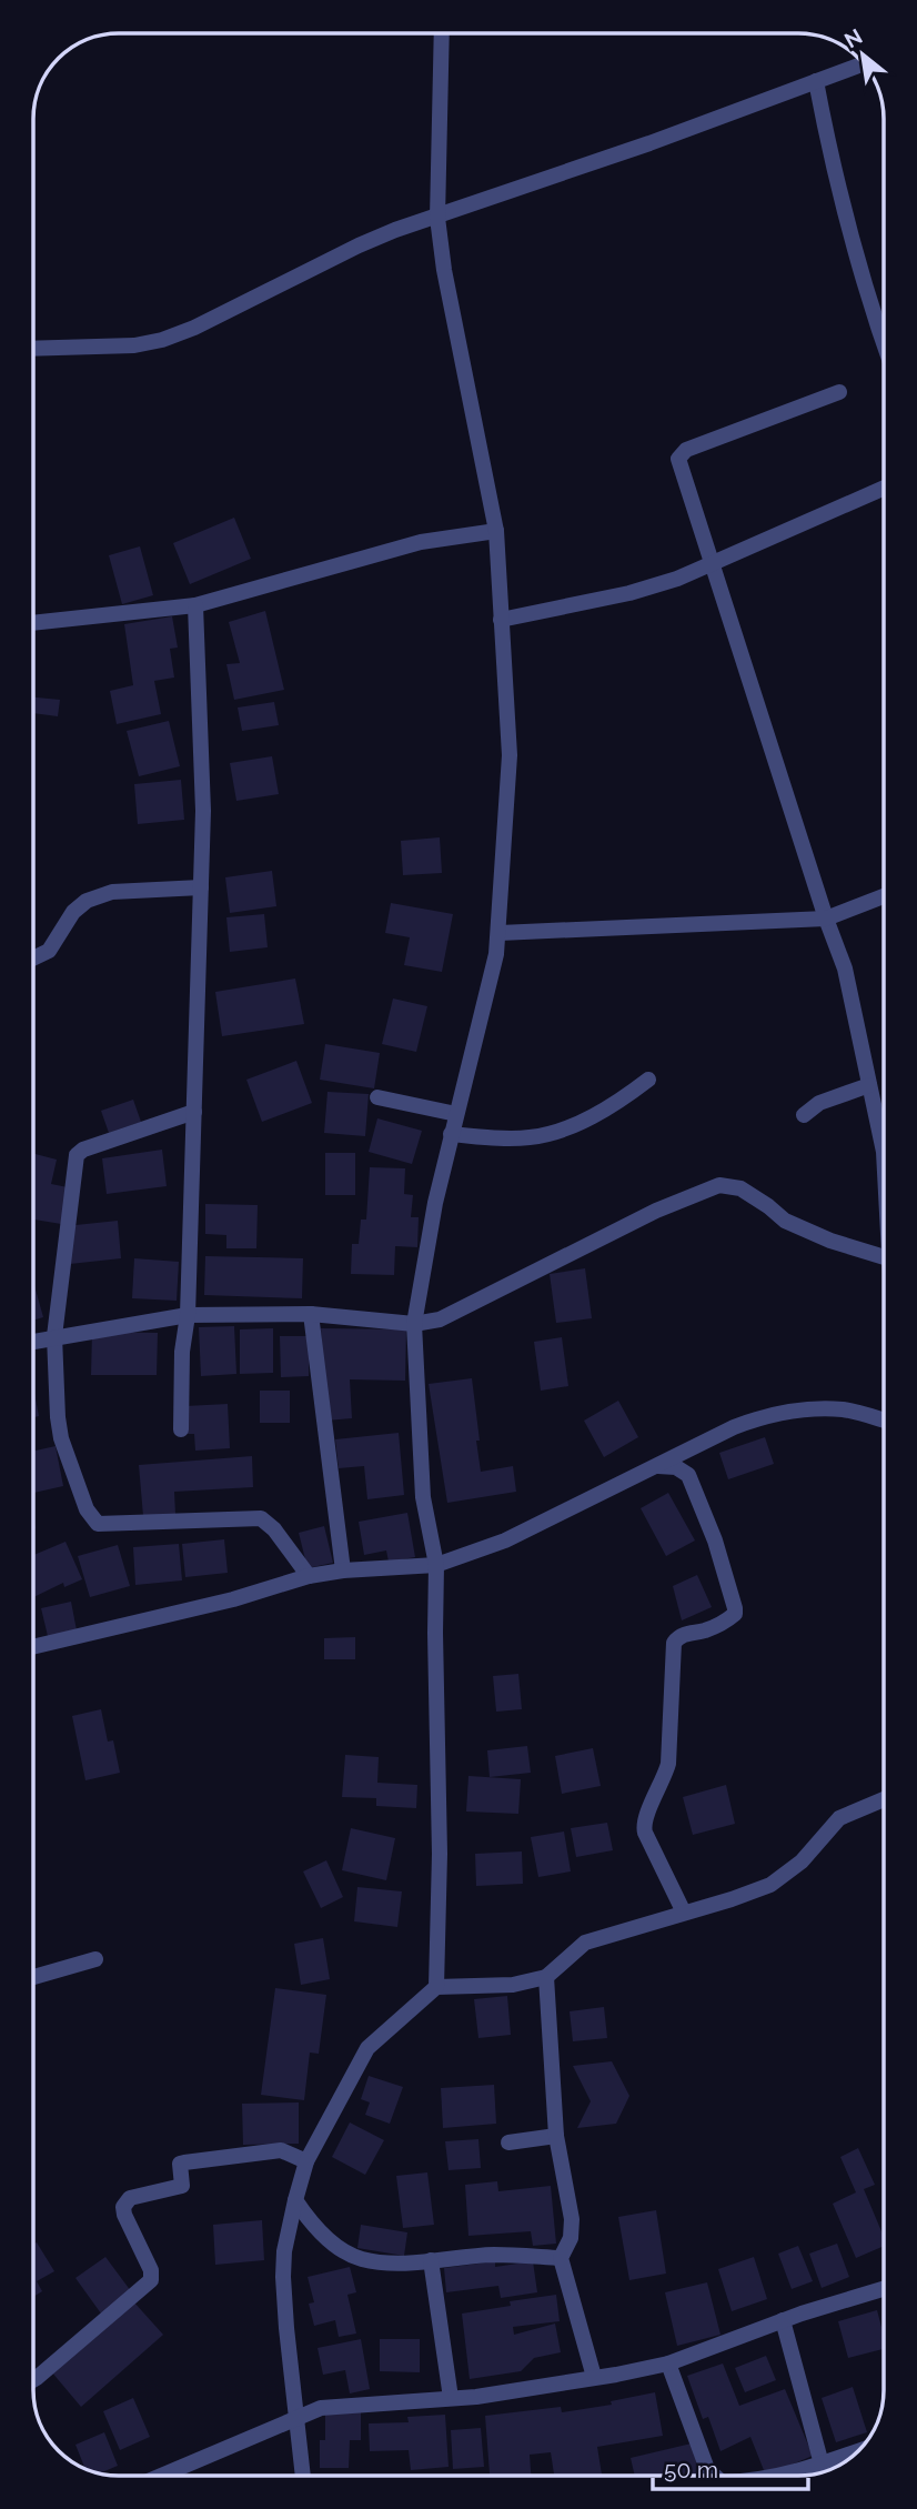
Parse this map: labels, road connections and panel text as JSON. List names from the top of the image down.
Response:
{
  "scale_bar": "50 m",
  "north": "top left"
}
